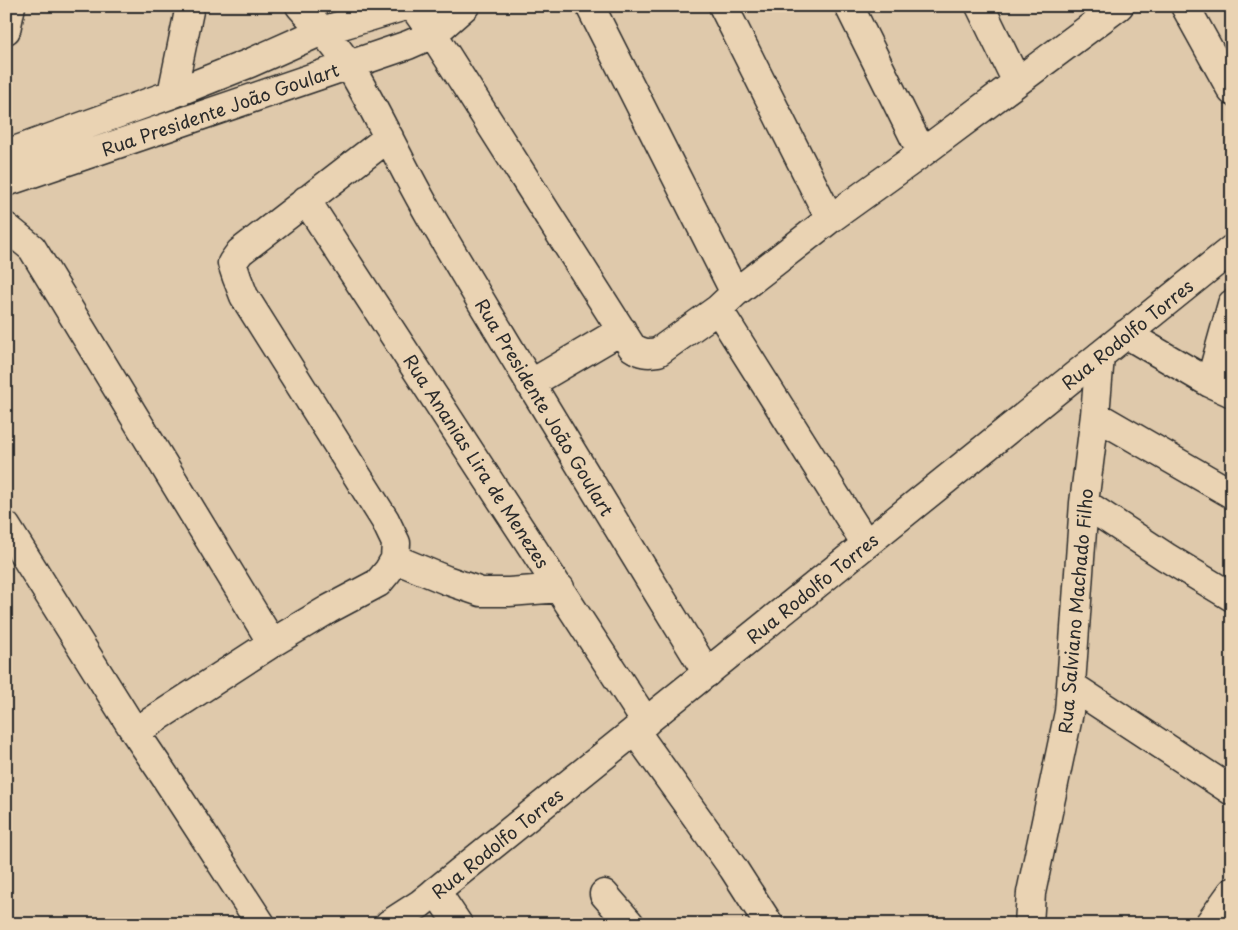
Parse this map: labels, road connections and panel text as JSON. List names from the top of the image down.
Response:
{
  "streets": {
    "street": [
      "Rua Presidente João Goulart",
      "Rua Rodolfo Torres",
      "Rua Ananias Lira de Menezes",
      "Rua Salviano Machado Filho"
    ]
  },
  "crossings": [
    ["Rua Presidente João Goulart", "Rua Rodolfo Torres"],
    ["Rua Rodolfo Torres", "Rua Ananias Lira de Menezes"],
    ["Rua Rodolfo Torres", "Rua Salviano Machado Filho"]
  ]
}
